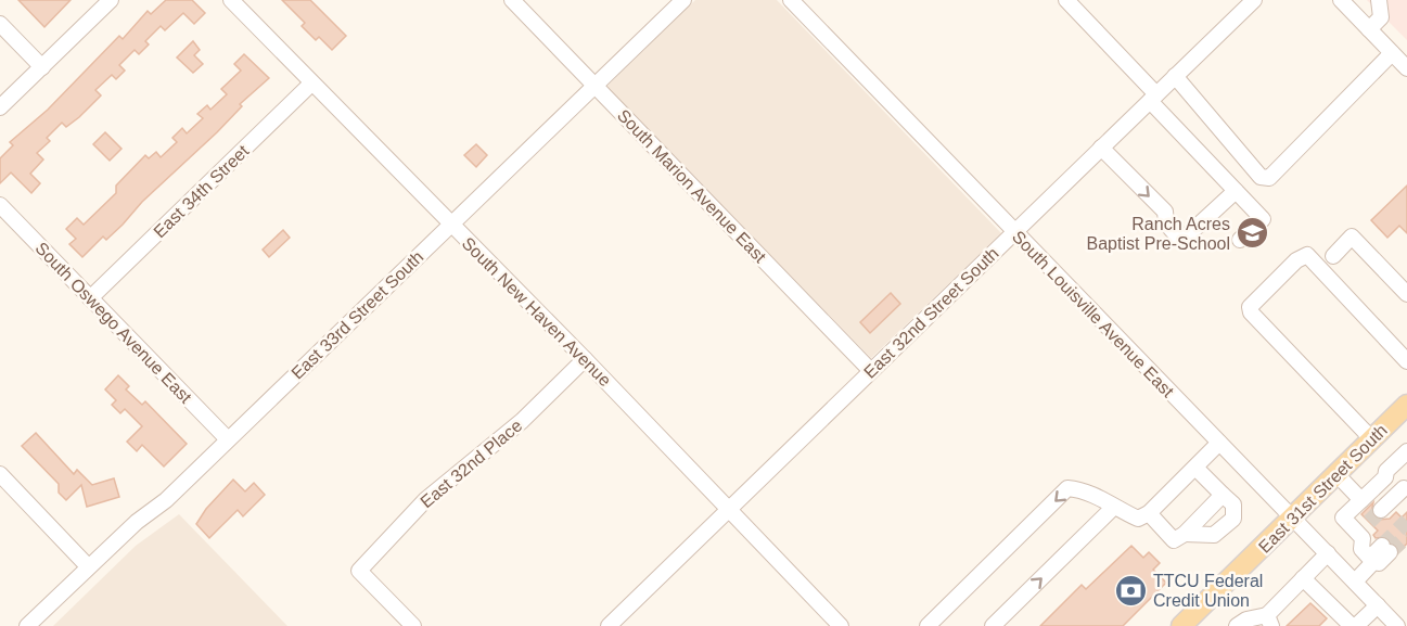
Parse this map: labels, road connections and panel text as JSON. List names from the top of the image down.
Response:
{
  "streets": {
    "main road": ["East 31st Street South"],
    "street": [
      "South Marion Avenue East",
      "East 34th Street",
      "South New Haven Avenue",
      "East 32nd Street South",
      "South Louisville Avenue East",
      "East 33rd Street South",
      "South Oswego Avenue East",
      "East 32nd Place"
    ]
  },
  "crossings": [
    ["South Marion Avenue East", "East 32nd Street South"],
    ["South Marion Avenue East", "East 33rd Street South"],
    ["East 34th Street", "South New Haven Avenue"],
    ["East 34th Street", "South Oswego Avenue East"],
    ["South New Haven Avenue", "East 32nd Street South"],
    ["South New Haven Avenue", "East 33rd Street South"],
    ["South New Haven Avenue", "East 32nd Place"],
    ["East 32nd Street South", "South Louisville Avenue East"],
    ["South Louisville Avenue East", "East 31st Street South"],
    ["East 33rd Street South", "South Oswego Avenue East"]
  ],
  "places": {
    "school or university": ["Ranch Acres Baptist Pre-School"],
    "bank": ["TTCU Federal Credit Union"]
  }
}
